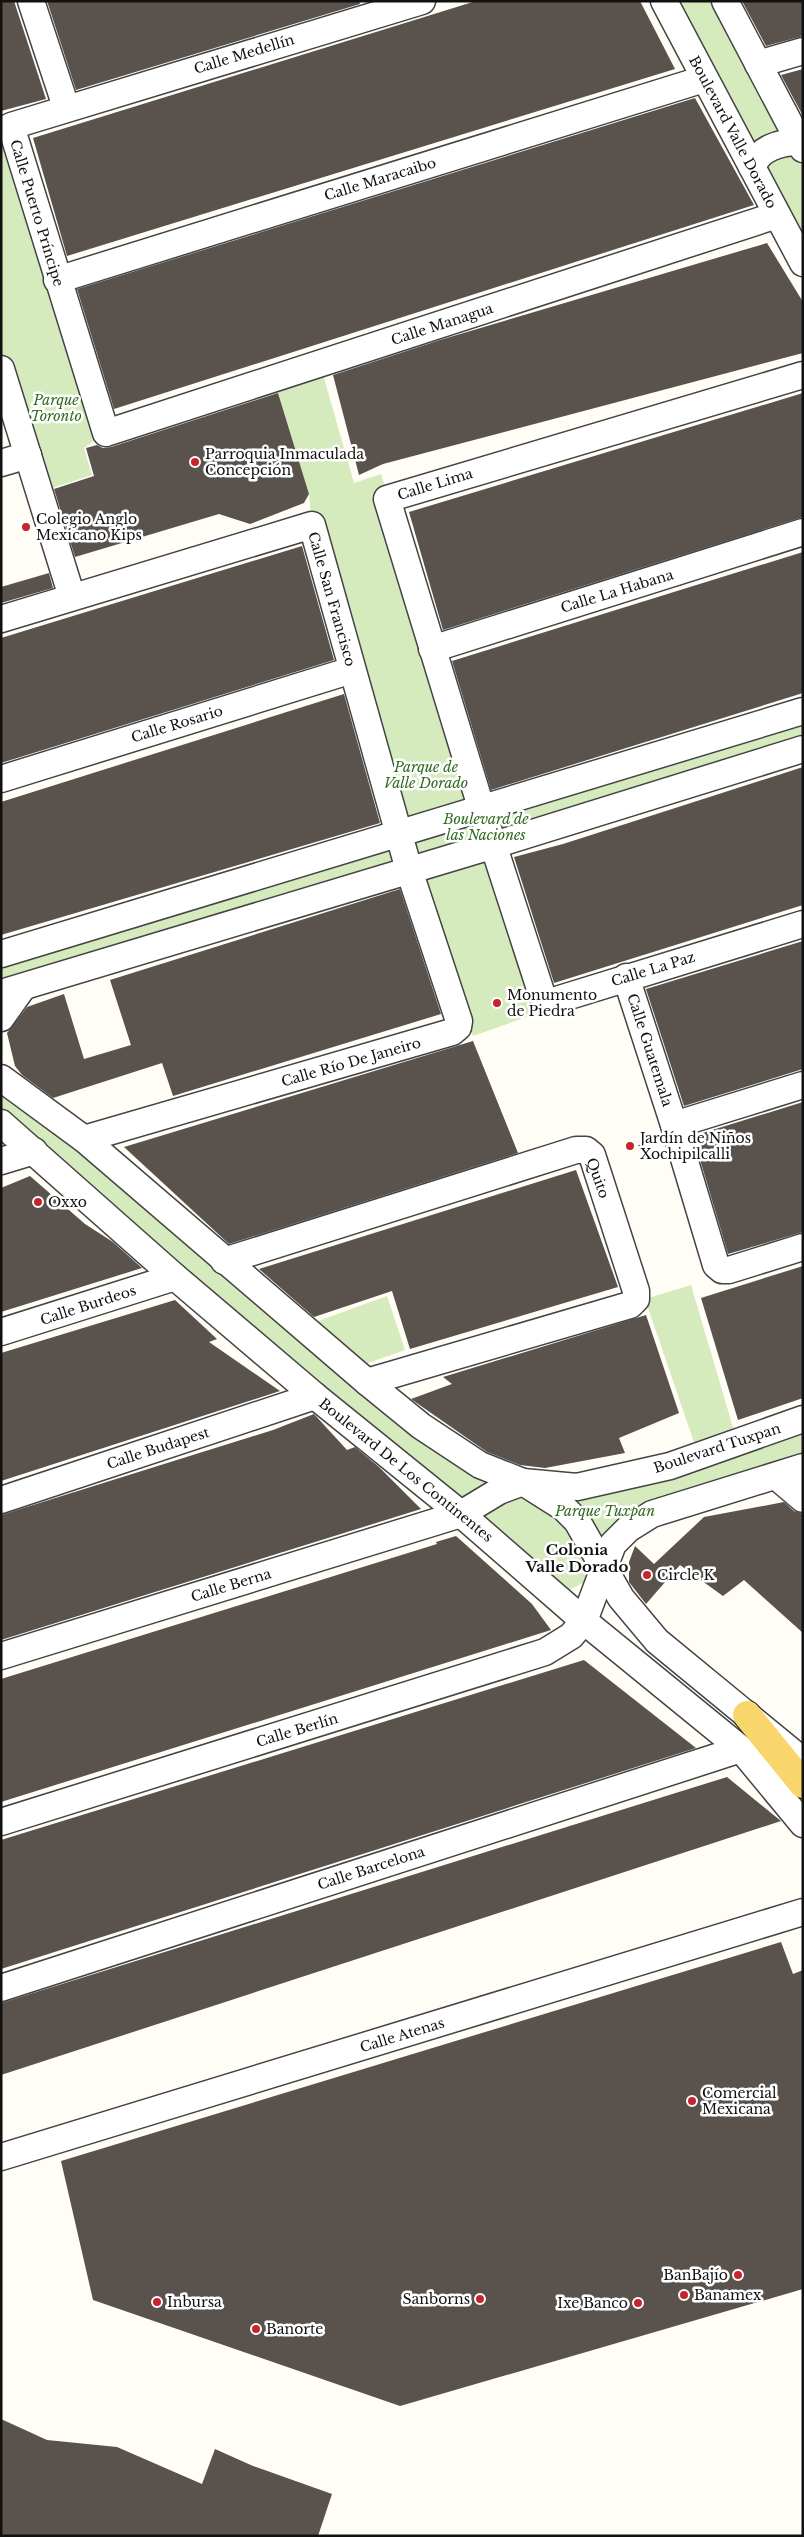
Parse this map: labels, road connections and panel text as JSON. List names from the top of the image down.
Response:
{
  "streets": {
    "street": [
      "Calle Medellín",
      "Boulevard Valle Dorado",
      "Calle Maracaibo",
      "Calle Puerto Príncipe",
      "Calle Managua",
      "Calle Lima",
      "Calle La Habana",
      "Calle San Francisco",
      "Calle Rosario",
      "Calle La Paz",
      "Calle Guatemala",
      "Calle Río De Janeiro",
      "Quito",
      "Calle Burdeos",
      "Calle Budapest",
      "Boulevard Tuxpan",
      "Boulevard De Los Continentes",
      "Calle Berna",
      "Calle Berlín",
      "Calle Barcelona",
      "Calle Atenas"
    ]
  },
  "crossings": [
    ["Calle Medellín", "Calle Puerto Príncipe"],
    ["Boulevard Valle Dorado", "Calle Maracaibo"],
    ["Boulevard Valle Dorado", "Calle Managua"],
    ["Calle Maracaibo", "Calle Puerto Príncipe"],
    ["Calle Puerto Príncipe", "Calle Managua"],
    ["Calle Lima", "Calle La Habana"],
    ["Calle Lima", "Calle La Paz"],
    ["Calle San Francisco", "Calle Rosario"],
    ["Calle San Francisco", "Calle Río De Janeiro"],
    ["Calle La Paz", "Calle Guatemala"],
    ["Calle Burdeos", "Boulevard De Los Continentes"],
    ["Calle Budapest", "Boulevard De Los Continentes"],
    ["Boulevard Tuxpan", "Boulevard De Los Continentes"],
    ["Boulevard Tuxpan", "Calle Berna"],
    ["Boulevard De Los Continentes", "Calle Berna"],
    ["Boulevard De Los Continentes", "Calle Berlín"],
    ["Boulevard De Los Continentes", "Calle Barcelona"]
  ],
  "districts": ["Colonia Valle Dorado"],
  "parks": [
    "Parque Toronto",
    "Parque de Valle Dorado",
    "Boulevard de las Naciones",
    "Parque Tuxpan"
  ],
  "places": [
    "Parroquia Inmaculada Concepción",
    "Colegio Anglo Mexicano Kips",
    "Monumento de Piedra",
    "Jardín de Niños Xochipilcalli",
    "Oxxo",
    "Circle K",
    "Comercial Mexicana",
    "BanBajío",
    "Banamex",
    "Sanborns",
    "Inbursa",
    "Ixe Banco",
    "Banorte"
  ]
}
